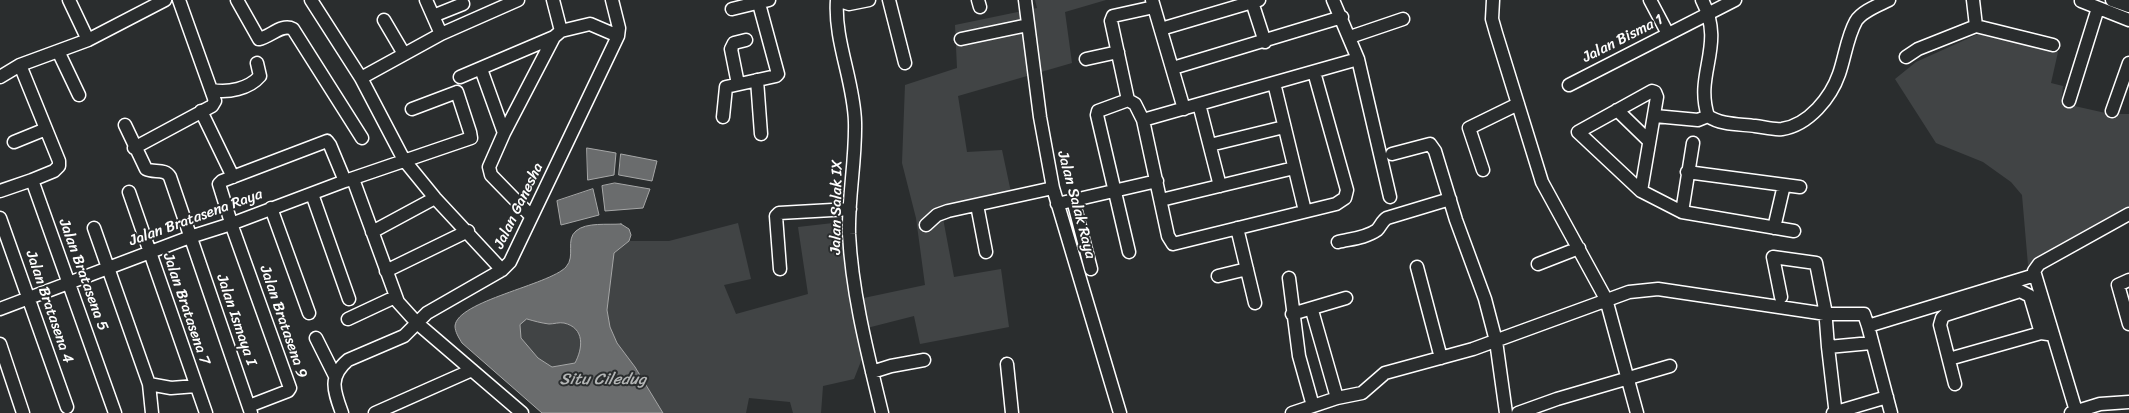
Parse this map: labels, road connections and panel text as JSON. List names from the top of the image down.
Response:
{
  "streets": {
    "street": [
      "Jalan Bisma 1",
      "Jalan Salak Raya",
      "Jalan Ganesha",
      "Jalan Salak IX",
      "Jalan Bratasena Raya",
      "Jalan Bratasena 5",
      "Jalan Bratasena 4",
      "Jalan Bratasena 7",
      "Jalan Ismaya I",
      "Jalan Bratasena 9"
    ]
  },
  "crossings": [
    ["Jalan Bratasena Raya", "Jalan Bratasena 5"],
    ["Jalan Bratasena Raya", "Jalan Bratasena 4"],
    ["Jalan Bratasena Raya", "Jalan Bratasena 7"],
    ["Jalan Bratasena Raya", "Jalan Ismaya I"],
    ["Jalan Bratasena Raya", "Jalan Bratasena 9"],
    ["Jalan Ismaya I", "Jalan Bratasena 9"]
  ],
  "water": ["Situ Ciledug"]
}
